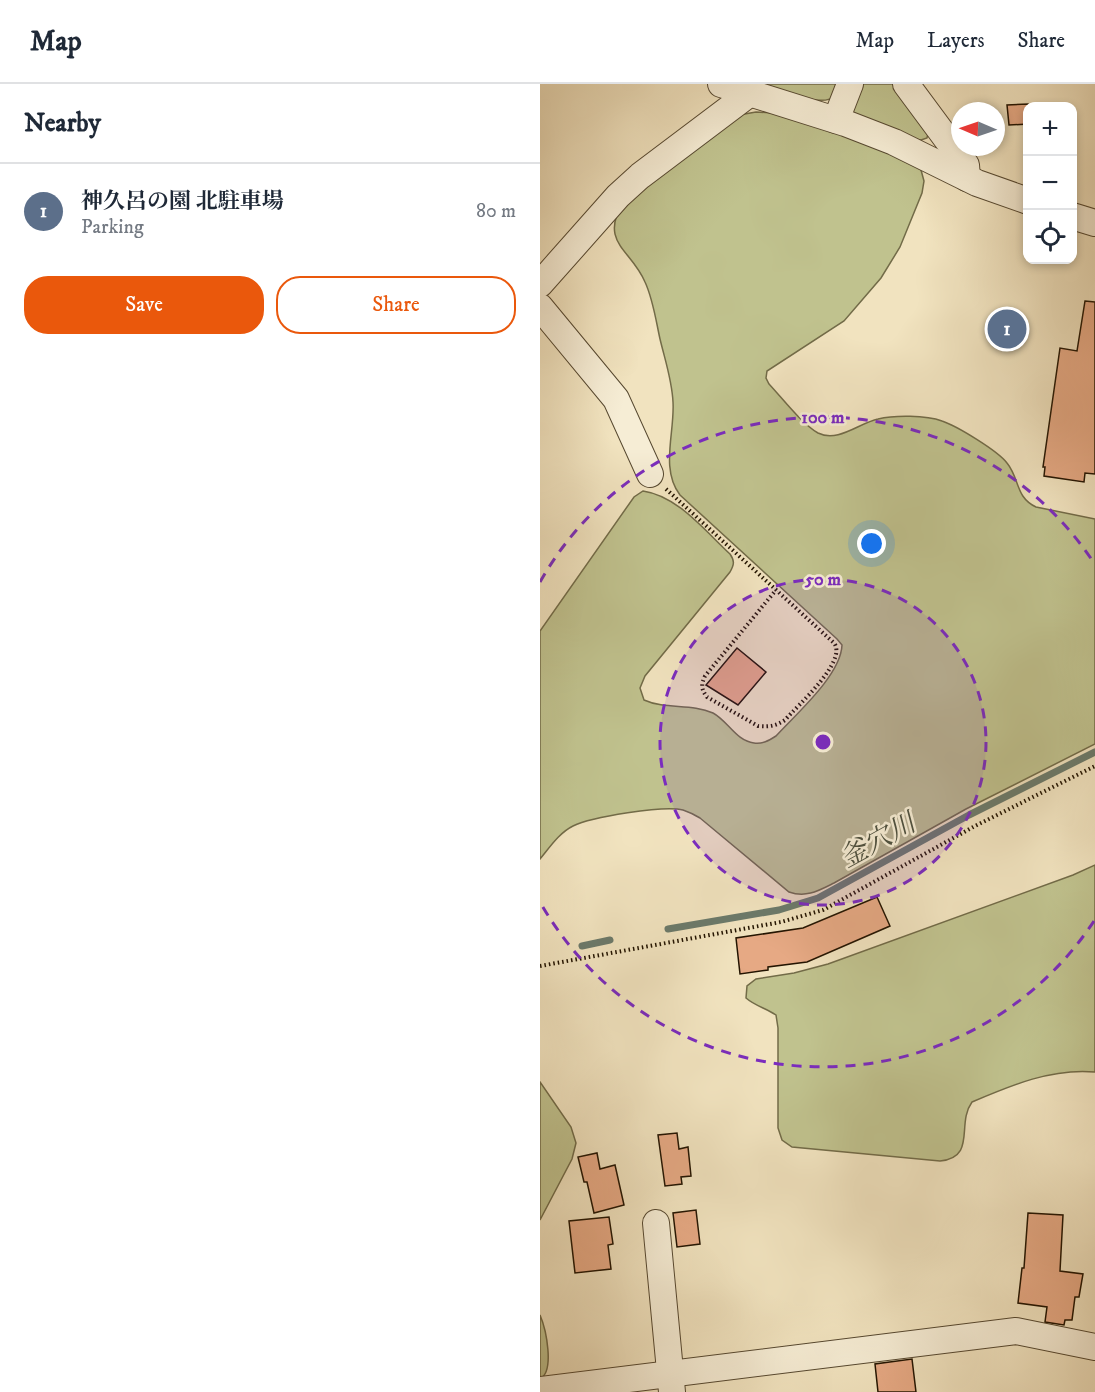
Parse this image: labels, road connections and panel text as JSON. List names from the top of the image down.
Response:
{
  "water": ["釜穴川"],
  "north": "left",
  "page": {
    "header": "Map",
    "nav": ["Map", "Layers", "Share"],
    "heading": "Nearby",
    "map_buttons": ["+", "−"],
    "list": [
      {
        "mark": "1",
        "name": "神久呂の園 北駐車場",
        "note": "Parking",
        "value": "80 m"
      }
    ],
    "buttons": ["Save", "Share"],
    "pins": "1"
  },
  "rings": ["100 m", "50 m"]
}
